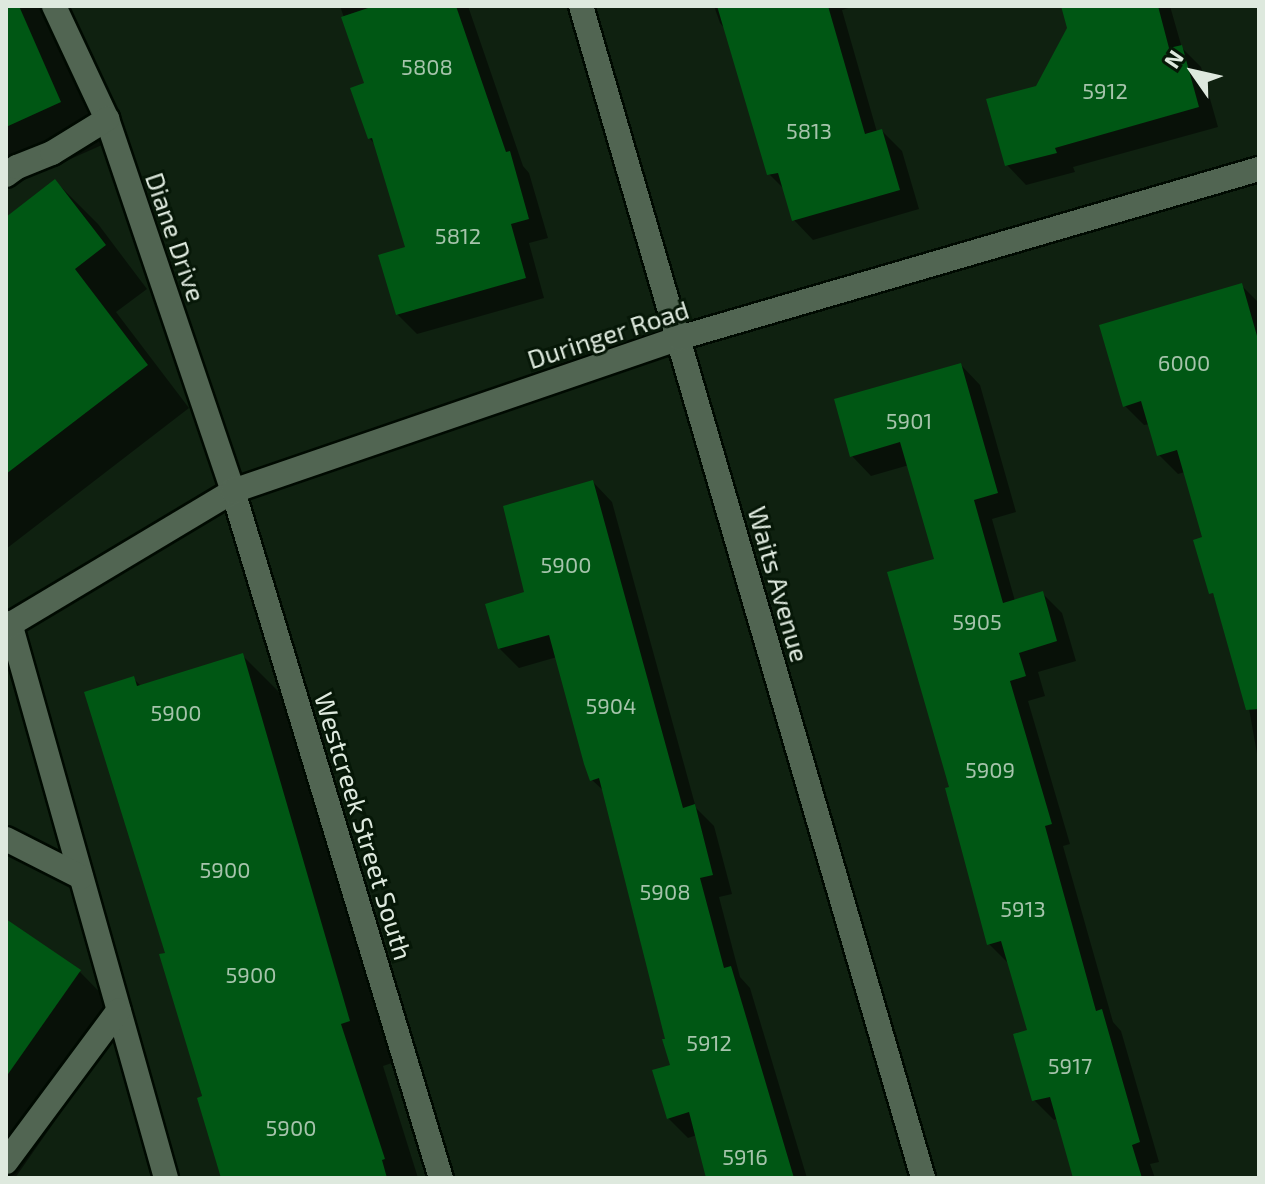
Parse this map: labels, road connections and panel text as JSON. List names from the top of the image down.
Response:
{
  "streets": {
    "street": [
      "Diane Drive",
      "Duringer Road",
      "Waits Avenue",
      "Westcreek Street South"
    ]
  },
  "crossings": [
    ["Diane Drive", "Duringer Road"],
    ["Diane Drive", "Westcreek Street South"],
    ["Duringer Road", "Waits Avenue"],
    ["Duringer Road", "Westcreek Street South"]
  ],
  "house_numbers": [
    "5808",
    "5912",
    "5813",
    "5812",
    "6000",
    "5901",
    "5900",
    "5905",
    "5904",
    "5900",
    "5909",
    "5900",
    "5908",
    "5913",
    "5900",
    "5912",
    "5917",
    "5900",
    "5916"
  ],
  "north": "top left"
}
